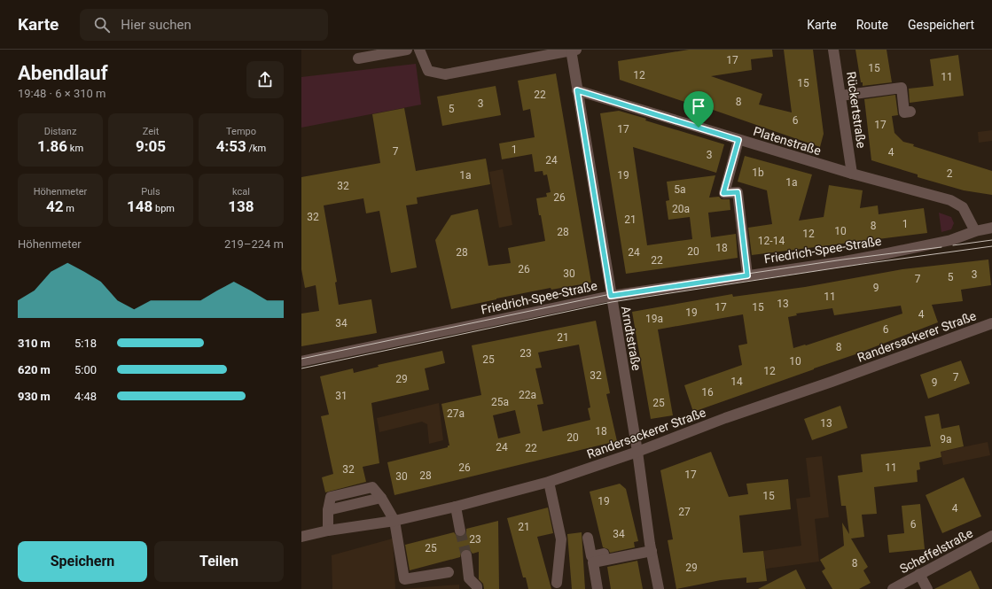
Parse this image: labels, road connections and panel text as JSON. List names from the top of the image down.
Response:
{
  "streets": {
    "street": [
      "Rückertstraße",
      "Platenstraße",
      "Friedrich-Spee-Straße",
      "Randersackerer Straße",
      "Arndtstraße",
      "Scheffelstraße"
    ]
  },
  "crossings": [
    ["Rückertstraße", "Platenstraße"],
    ["Platenstraße", "Friedrich-Spee-Straße"],
    ["Platenstraße", "Arndtstraße"],
    ["Friedrich-Spee-Straße", "Arndtstraße"],
    ["Randersackerer Straße", "Arndtstraße"]
  ],
  "house_numbers": [
    "17",
    "15",
    "12",
    "11",
    "15",
    "22",
    "8",
    "3",
    "5",
    "6",
    "17",
    "17",
    "1",
    "7",
    "4",
    "3",
    "24",
    "1b",
    "2",
    "1a",
    "19",
    "1a",
    "32",
    "5a",
    "26",
    "20a",
    "32",
    "21",
    "1",
    "8",
    "10",
    "28",
    "12",
    "12-14",
    "18",
    "20",
    "28",
    "24",
    "22",
    "26",
    "30",
    "3",
    "5",
    "7",
    "9",
    "11",
    "13",
    "17",
    "15",
    "19",
    "4",
    "19a",
    "34",
    "6",
    "21",
    "8",
    "23",
    "25",
    "10",
    "12",
    "32",
    "7",
    "29",
    "14",
    "9",
    "16",
    "22a",
    "31",
    "25a",
    "25",
    "27a",
    "13",
    "18",
    "20",
    "9a",
    "24",
    "22",
    "26",
    "11",
    "32",
    "17",
    "28",
    "30",
    "15",
    "19",
    "4",
    "27",
    "6",
    "21",
    "34",
    "23",
    "25",
    "8",
    "29"
  ],
  "page": {
    "header": "Karte",
    "search": "Hier suchen",
    "nav": ["Karte", "Route", "Gespeichert"],
    "heading": ["Abendlauf", "19:48 · 6 × 310 m"],
    "stats": [
      ["Distanz", "1.86 km"],
      ["Zeit", "9:05"],
      ["Tempo", "4:53 /km"],
      ["Höhenmeter", "42 m"],
      ["Puls", "148 bpm"],
      ["kcal", "138"]
    ],
    "chart": ["Höhenmeter", "219–224 m"],
    "list": [
      {
        "name": "310 m",
        "note": "5:18"
      },
      {
        "name": "620 m",
        "note": "5:00"
      },
      {
        "name": "930 m",
        "note": "4:48"
      }
    ],
    "buttons": ["Speichern", "Teilen"]
  }
}
